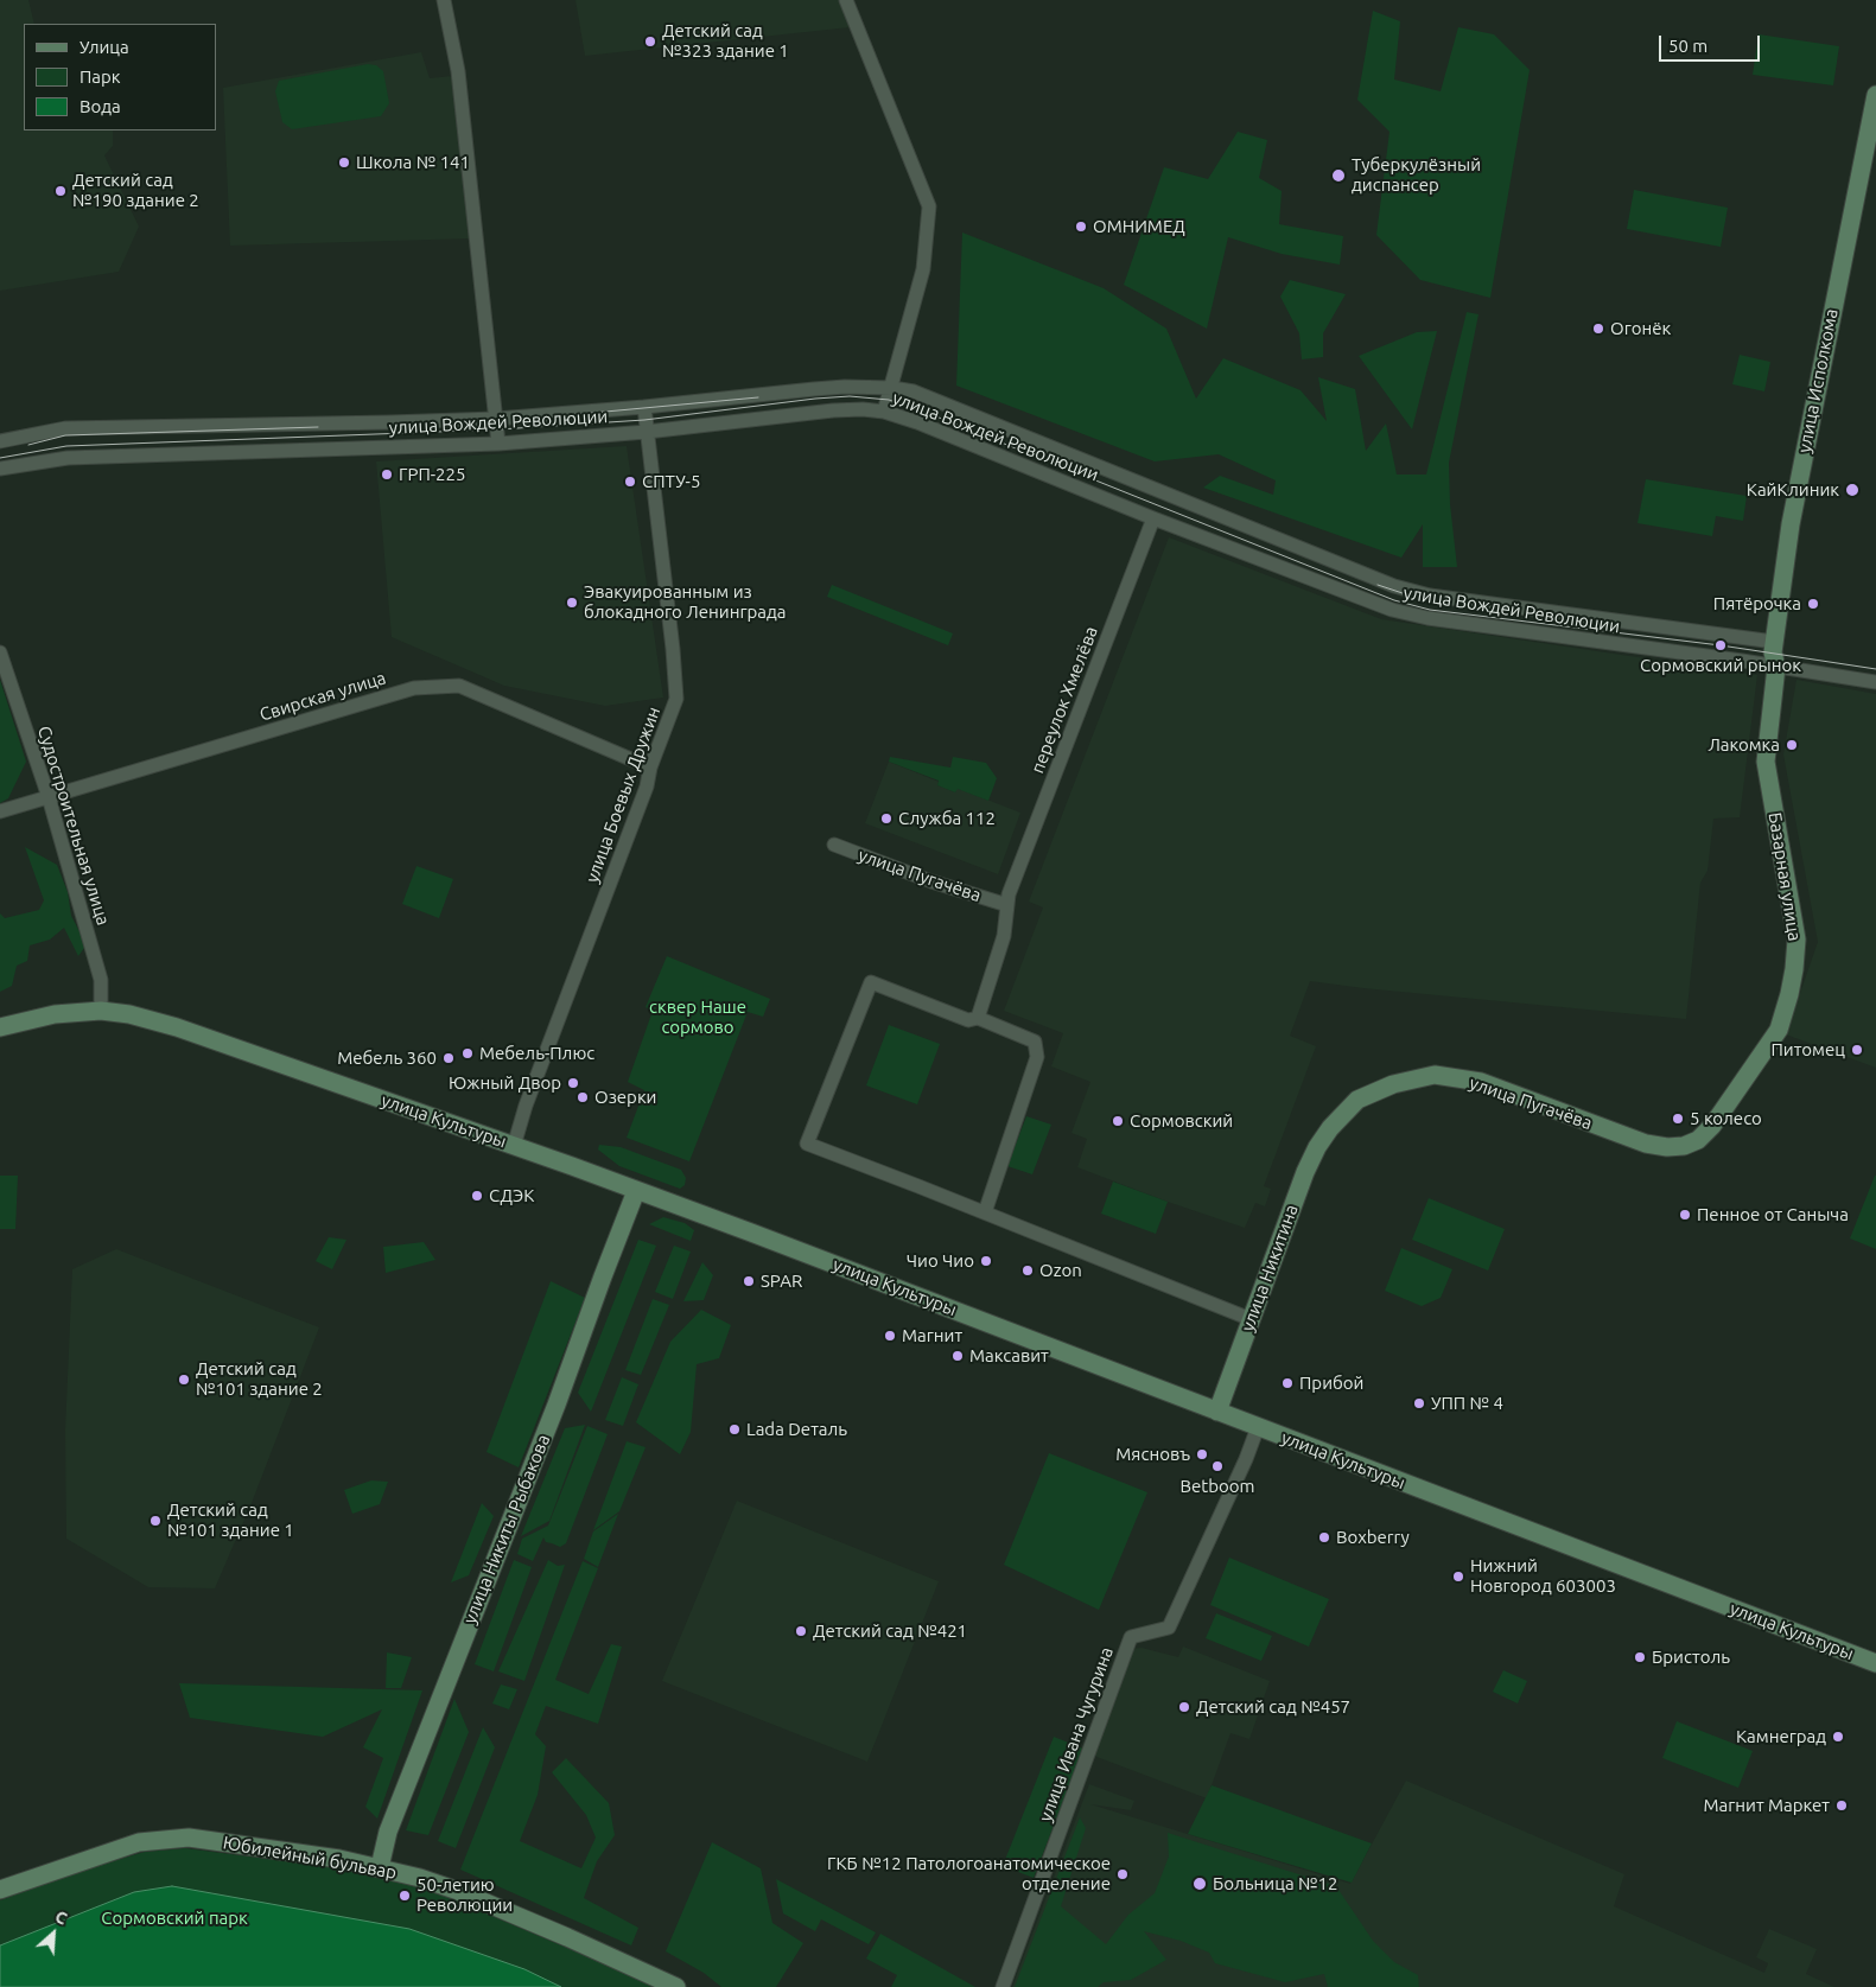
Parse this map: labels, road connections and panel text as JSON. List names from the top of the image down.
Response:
{
  "streets": {
    "street": [
      "улица Исполкома",
      "улица Вождей Революции",
      "Свирская улица",
      "переулок Хмелёва",
      "улица Боевых Дружин",
      "Судостроительная улица",
      "улица Пугачёва",
      "Базарная улица",
      "улица Культуры",
      "улица Никитина",
      "улица Никиты Рыбакова",
      "улица Ивана Чугурина",
      "Юбилейный бульвар"
    ]
  },
  "crossings": [
    ["улица Исполкома", "улица Вождей Революции"],
    ["улица Исполкома", "Базарная улица"],
    ["улица Вождей Революции", "переулок Хмелёва"],
    ["улица Вождей Революции", "улица Боевых Дружин"],
    ["улица Вождей Революции", "Базарная улица"],
    ["Свирская улица", "улица Боевых Дружин"],
    ["Свирская улица", "Судостроительная улица"],
    ["переулок Хмелёва", "улица Пугачёва"],
    ["улица Боевых Дружин", "улица Культуры"],
    ["Судостроительная улица", "улица Культуры"],
    ["улица Пугачёва", "Базарная улица"],
    ["улица Пугачёва", "улица Никитина"],
    ["улица Культуры", "улица Никитина"],
    ["улица Культуры", "улица Никиты Рыбакова"],
    ["улица Культуры", "улица Ивана Чугурина"],
    ["улица Никиты Рыбакова", "Юбилейный бульвар"]
  ],
  "parks": ["сквер Наше сормово", "Сормовский парк"],
  "places": [
    "Детский сад №323 здание 1",
    "Школа № 141",
    "Туберкулёзный диспансер",
    "Детский сад №190 здание 2",
    "ОМНИМЕД",
    "Огонёк",
    "ГРП-225",
    "СПТУ-5",
    "КайКлиник",
    "Эвакуированным из блокадного Ленинграда",
    "Пятёрочка",
    "Сормовский рынок",
    "Лакомка",
    "Служба 112",
    "Питомец",
    "Мебель-Плюс",
    "Мебель 360",
    "Южный Двор",
    "Озерки",
    "5 колесо",
    "Сормовский",
    "СДЭК",
    "Пенное от Саныча",
    "Чио Чио",
    "Ozon",
    "SPAR",
    "Магнит",
    "Максавит",
    "Детский сад №101 здание 2",
    "Прибой",
    "УПП № 4",
    "Lada Dеталь",
    "Мясновъ",
    "Betboom",
    "Детский сад №101 здание 1",
    "Boxberry",
    "Нижний Новгород 603003",
    "Детский сад №421",
    "Бристоль",
    "Детский сад №457",
    "Камнеград",
    "Магнит Маркет",
    "ГКБ №12 Патологоанатомическое отделение",
    "Больница №12",
    "50-летию Революции"
  ],
  "legend": ["Улица", "Парк", "Вода"],
  "scale_bar": "50 m",
  "north": "top right"
}
